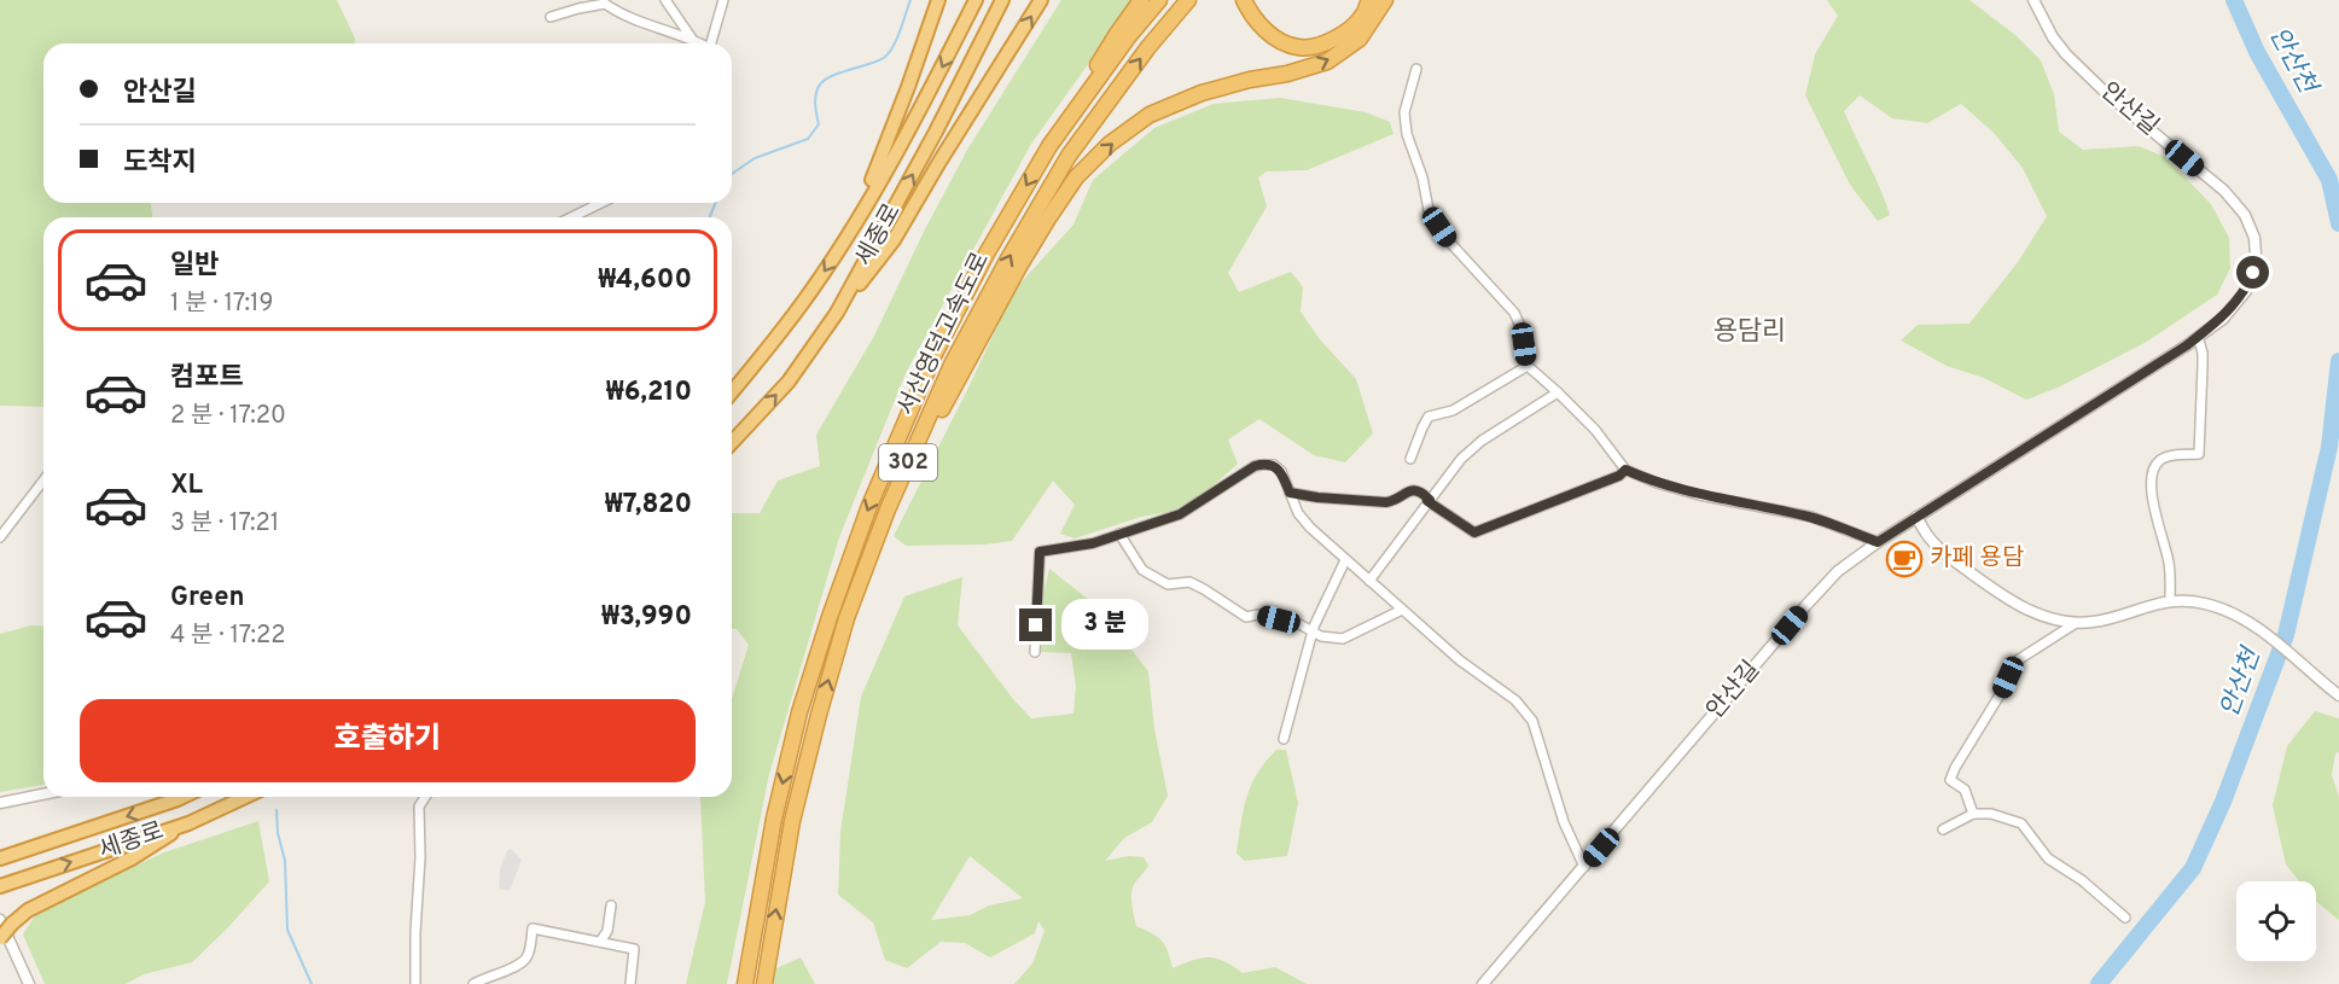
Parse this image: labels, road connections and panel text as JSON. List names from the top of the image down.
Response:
{
  "streets": {
    "highway": ["세종로", "서산영덕고속도로", "302"],
    "street": ["안산길"]
  },
  "districts": ["용담리"],
  "water": ["안산천"],
  "places": {
    "cafe": ["카페 용담"]
  },
  "page": {
    "banner": ["안산길", "도착지"],
    "list": [
      {
        "name": "일반",
        "note": "1 분 · 17:19",
        "value": "₩4,600"
      },
      {
        "name": "컴포트",
        "note": "2 분 · 17:20",
        "value": "₩6,210"
      },
      {
        "name": "XL",
        "note": "3 분 · 17:21",
        "value": "₩7,820"
      },
      {
        "name": "Green",
        "note": "4 분 · 17:22",
        "value": "₩3,990"
      }
    ],
    "bubble": "3 분",
    "buttons": "호출하기"
  }
}
